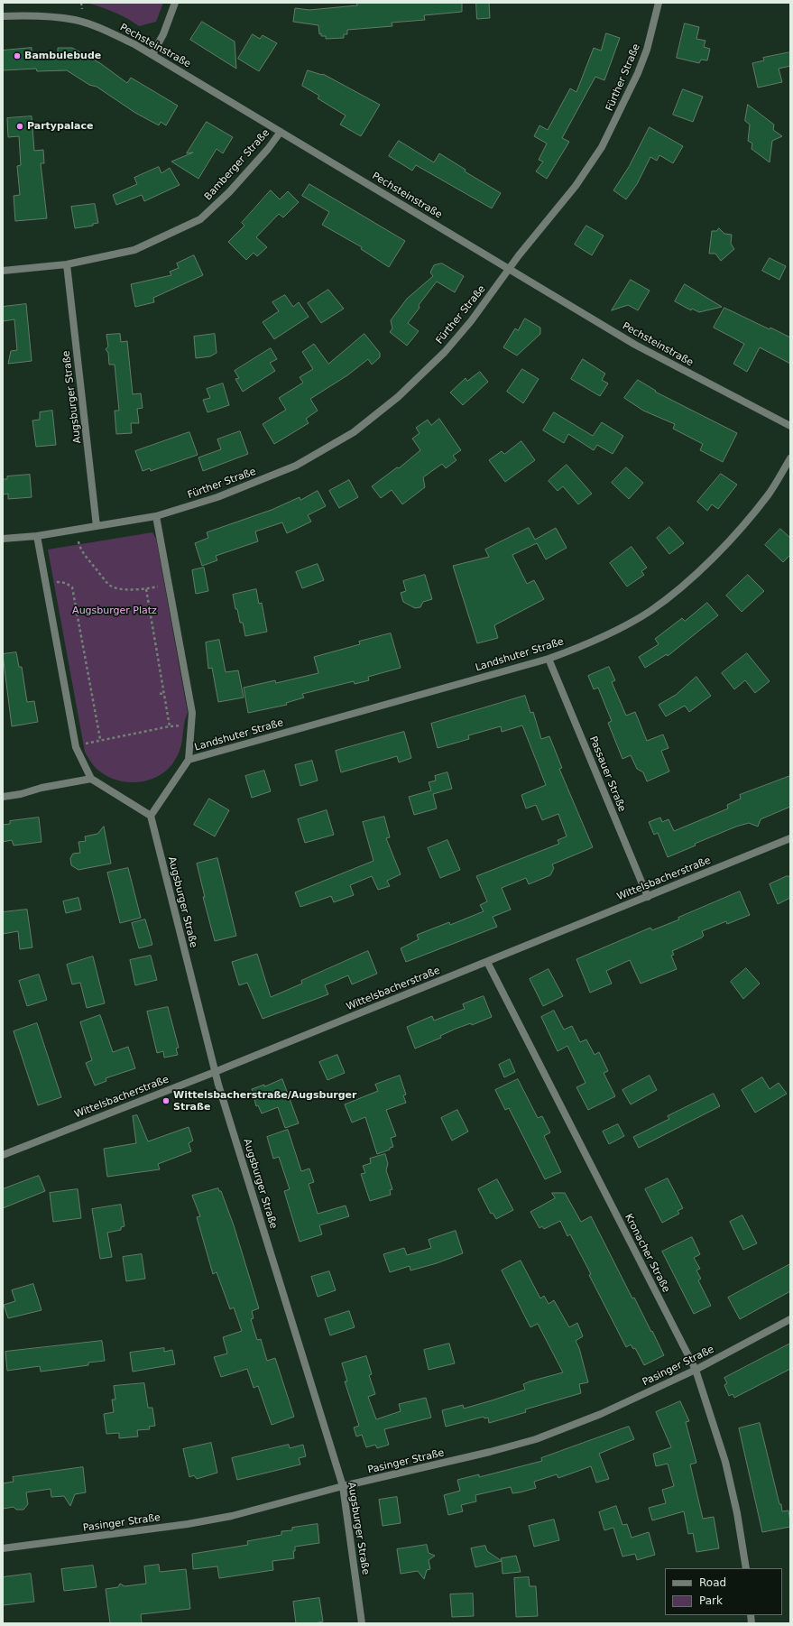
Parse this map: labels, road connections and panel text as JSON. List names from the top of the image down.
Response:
{
  "streets": {
    "street": [
      "Pechsteinstraße",
      "Fürther Straße",
      "Bamberger Straße",
      "Augsburger Straße",
      "Landshuter Straße",
      "Passauer Straße",
      "Wittelsbacherstraße",
      "Kronacher Straße",
      "Pasinger Straße"
    ]
  },
  "crossings": [
    ["Pechsteinstraße", "Fürther Straße"],
    ["Pechsteinstraße", "Bamberger Straße"],
    ["Bamberger Straße", "Augsburger Straße"],
    ["Augsburger Straße", "Wittelsbacherstraße"],
    ["Augsburger Straße", "Pasinger Straße"],
    ["Landshuter Straße", "Passauer Straße"],
    ["Passauer Straße", "Wittelsbacherstraße"],
    ["Wittelsbacherstraße", "Kronacher Straße"],
    ["Kronacher Straße", "Pasinger Straße"]
  ],
  "parks": ["Augsburger Platz"],
  "places": ["Bambulebude", "Partypalace", "Wittelsbacherstraße/Augsburger Straße"],
  "legend": ["Road", "Park"]
}
